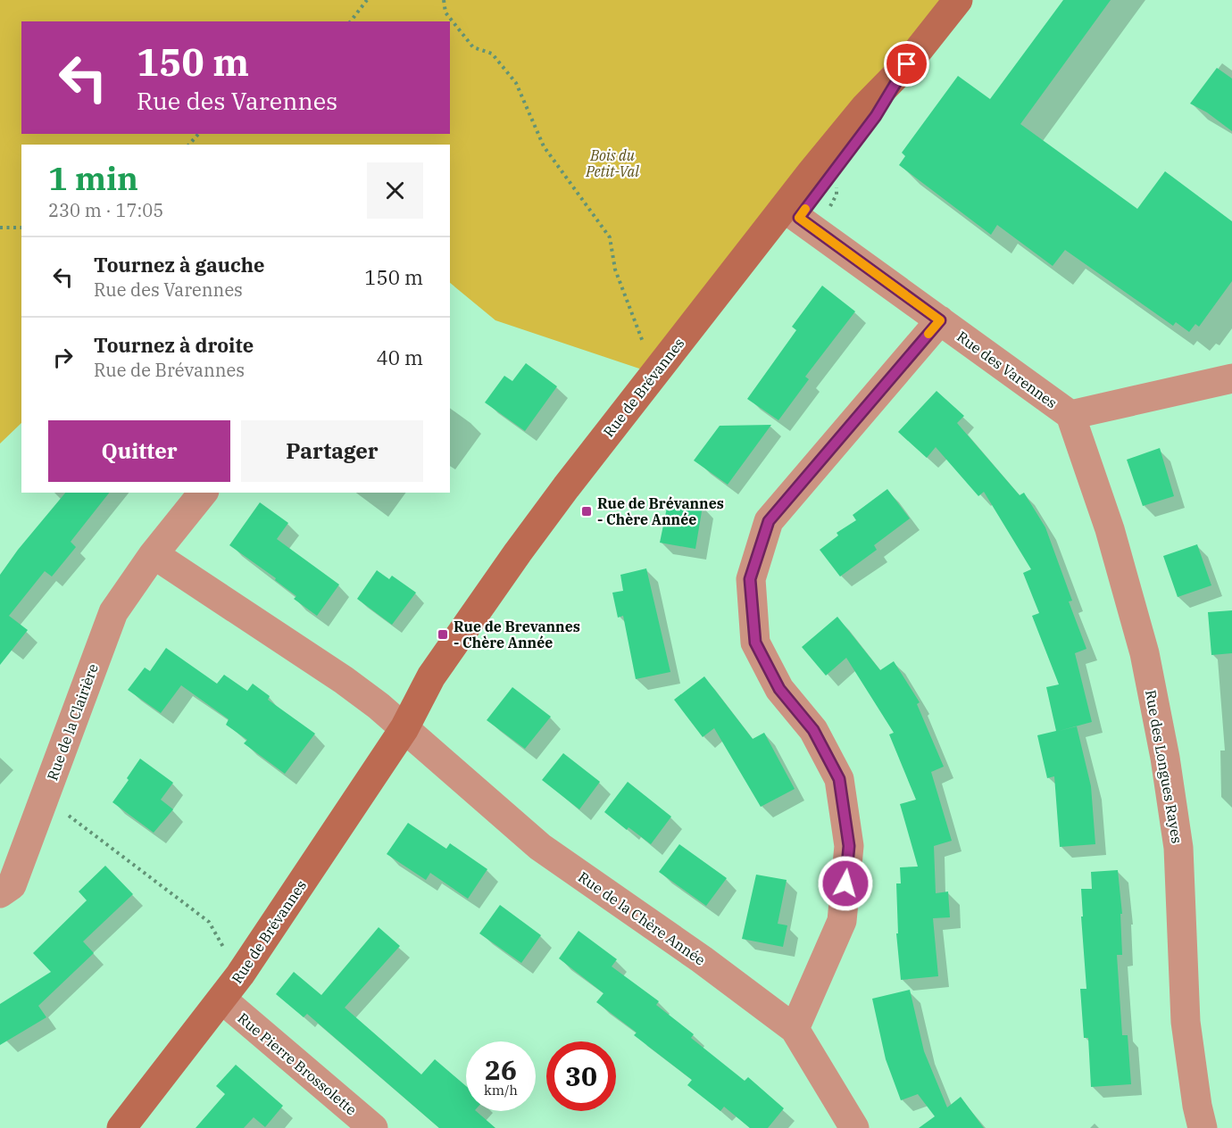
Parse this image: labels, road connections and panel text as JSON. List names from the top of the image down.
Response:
{
  "streets": {
    "street": [
      "Rue des Varennes",
      "Rue de Brévannes",
      "Rue de la Clairière",
      "Rue des Longues Rayes",
      "Rue de la Chère Année",
      "Rue Pierre Brossolette"
    ]
  },
  "crossings": [
    ["Rue des Varennes", "Rue de Brévannes"],
    ["Rue des Varennes", "Rue des Longues Rayes"],
    ["Rue de Brévannes", "Rue de la Chère Année"],
    ["Rue de Brévannes", "Rue Pierre Brossolette"]
  ],
  "parks": ["Bois du Petit-Val"],
  "places": {
    "transit": ["Rue de Brévannes - Chère Année", "Rue de Brevannes - Chère Année"]
  },
  "page": {
    "turn": ["150 m", "Rue des Varennes"],
    "heading": ["1 min", "230 m · 17:05"],
    "list": [
      {
        "name": "Tournez à gauche",
        "note": "Rue des Varennes",
        "value": "150 m"
      },
      {
        "name": "Tournez à droite",
        "note": "Rue de Brévannes",
        "value": "40 m"
      }
    ],
    "buttons": ["Quitter", "Partager"],
    "speed": "26 km/h",
    "limit": "30"
  }
}
